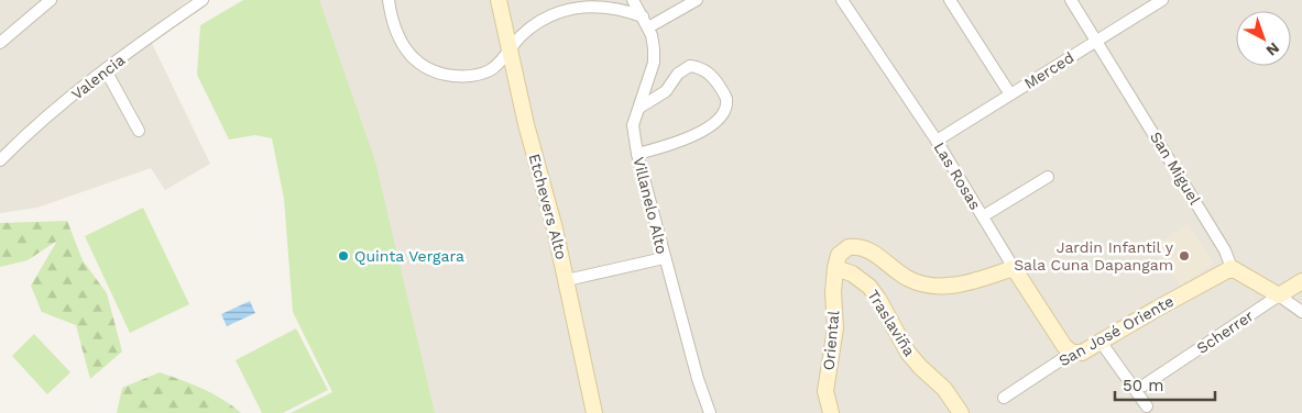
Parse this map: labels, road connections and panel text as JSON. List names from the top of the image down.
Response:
{
  "streets": {
    "street": [
      "Merced",
      "Valencia",
      "San Miguel",
      "Las Rosas",
      "Villanelo Alto",
      "Etchevers Alto",
      "Traslaviña",
      "San José Oriente",
      "Scherrer",
      "Oriental"
    ]
  },
  "crossings": [
    ["Merced", "San Miguel"],
    ["Merced", "Las Rosas"],
    ["San Miguel", "San José Oriente"],
    ["Las Rosas", "San José Oriente"],
    ["Traslaviña", "Oriental"]
  ],
  "places": ["Quinta Vergara", "Jardin Infantil y Sala Cuna Dapangam"],
  "scale_bar": "50 m",
  "north": "bottom right"
}
